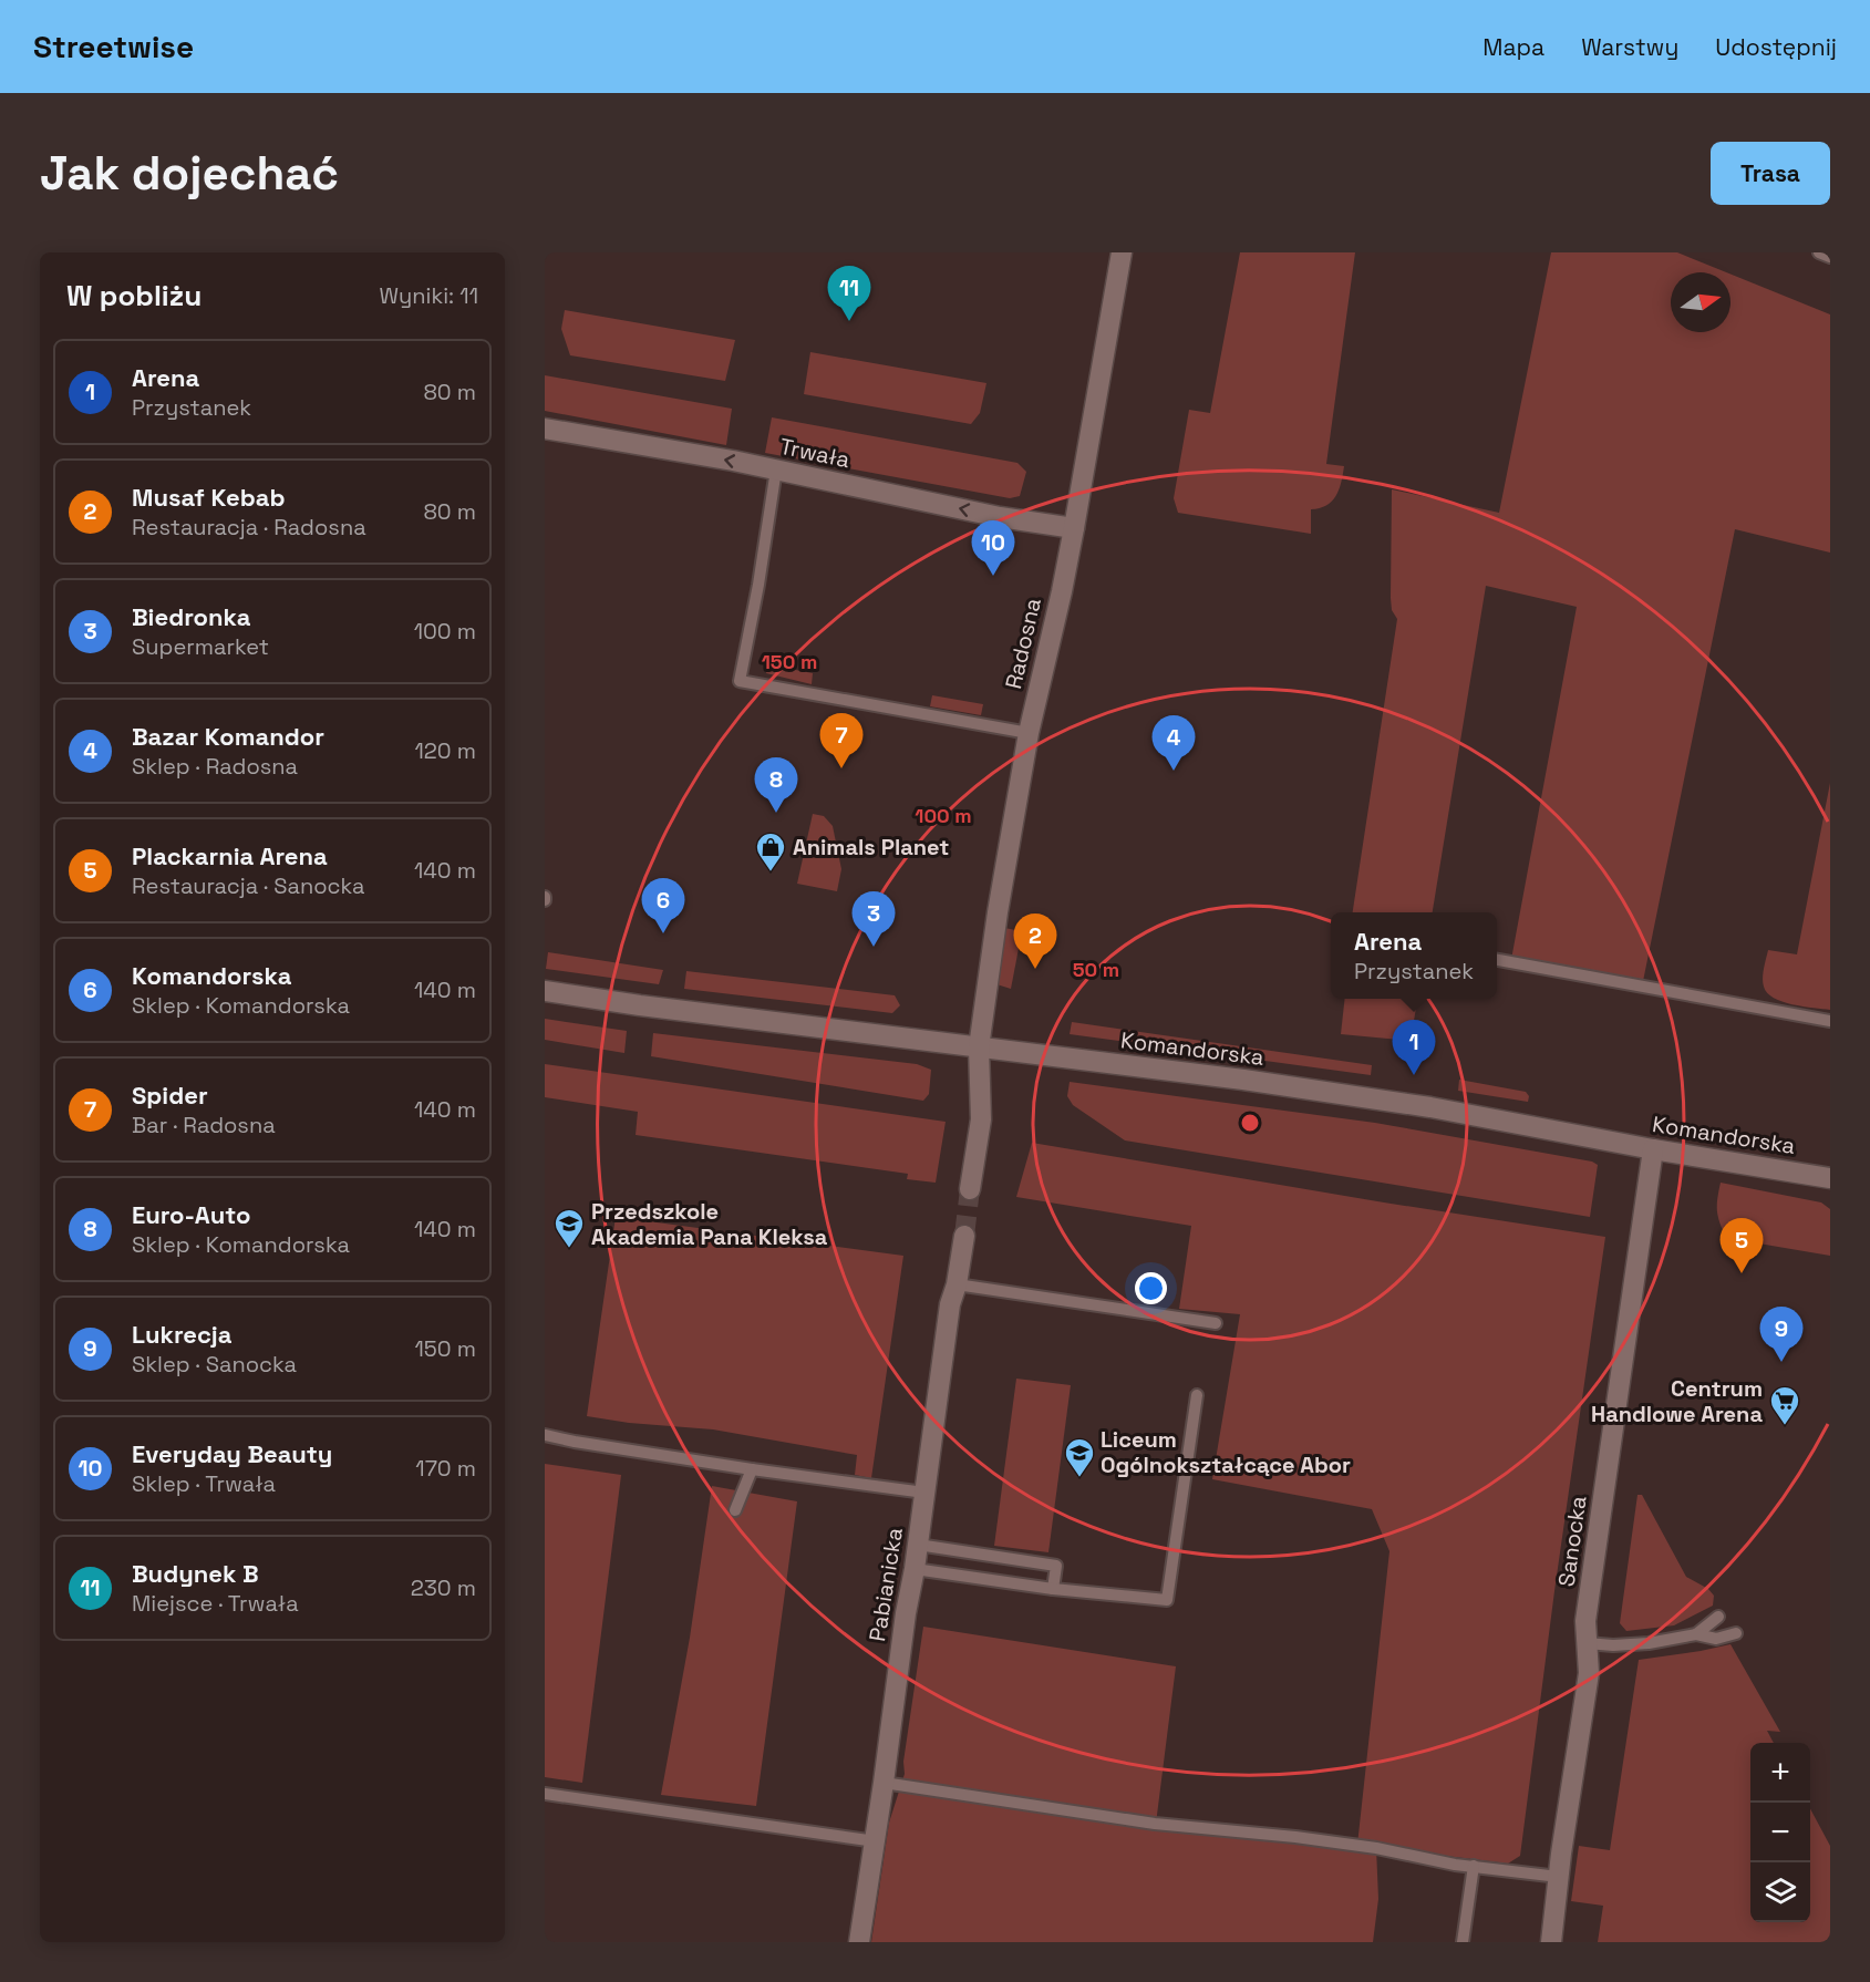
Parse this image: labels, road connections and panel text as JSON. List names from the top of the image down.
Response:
{
  "streets": {
    "street": [
      "Trwała",
      "Radosna",
      "Komandorska",
      "Sanocka",
      "Pabianicka"
    ]
  },
  "crossings": [
    ["Trwała", "Radosna"],
    ["Radosna", "Komandorska"],
    ["Komandorska", "Sanocka"]
  ],
  "one_way": ["Trwała"],
  "places": {
    "shop": ["Animals Planet"],
    "school or university": ["Przedszkole Akademia Pana Kleksa", "Liceum Ogólnokształcące Abor"],
    "supermarket": ["Centrum Handlowe Arena"]
  },
  "north": "right",
  "page": {
    "header": "Streetwise",
    "nav": ["Mapa", "Warstwy", "Udostępnij"],
    "buttons": "Trasa",
    "title": "Jak dojechać",
    "heading": ["W pobliżu", "Wyniki: 11"],
    "pins": [
      "11",
      "10",
      "7",
      "4",
      "8",
      "6",
      "3",
      "2",
      "1",
      "5",
      "9"
    ],
    "list": [
      {
        "mark": "1",
        "name": "Arena",
        "note": "Przystanek",
        "value": "80 m"
      },
      {
        "mark": "2",
        "name": "Musaf Kebab",
        "note": "Restauracja · Radosna",
        "value": "80 m"
      },
      {
        "mark": "3",
        "name": "Biedronka",
        "note": "Supermarket",
        "value": "100 m"
      },
      {
        "mark": "4",
        "name": "Bazar Komandor",
        "note": "Sklep · Radosna",
        "value": "120 m"
      },
      {
        "mark": "5",
        "name": "Plackarnia Arena",
        "note": "Restauracja · Sanocka",
        "value": "140 m"
      },
      {
        "mark": "6",
        "name": "Komandorska",
        "note": "Sklep · Komandorska",
        "value": "140 m"
      },
      {
        "mark": "7",
        "name": "Spider",
        "note": "Bar · Radosna",
        "value": "140 m"
      },
      {
        "mark": "8",
        "name": "Euro-Auto",
        "note": "Sklep · Komandorska",
        "value": "140 m"
      },
      {
        "mark": "9",
        "name": "Lukrecja",
        "note": "Sklep · Sanocka",
        "value": "150 m"
      },
      {
        "mark": "10",
        "name": "Everyday Beauty",
        "note": "Sklep · Trwała",
        "value": "170 m"
      },
      {
        "mark": "11",
        "name": "Budynek B",
        "note": "Miejsce · Trwała",
        "value": "230 m"
      }
    ],
    "popup": ["Arena", "Przystanek"],
    "map_buttons": ["+", "−"]
  },
  "rings": ["150 m", "100 m", "50 m"]
}
